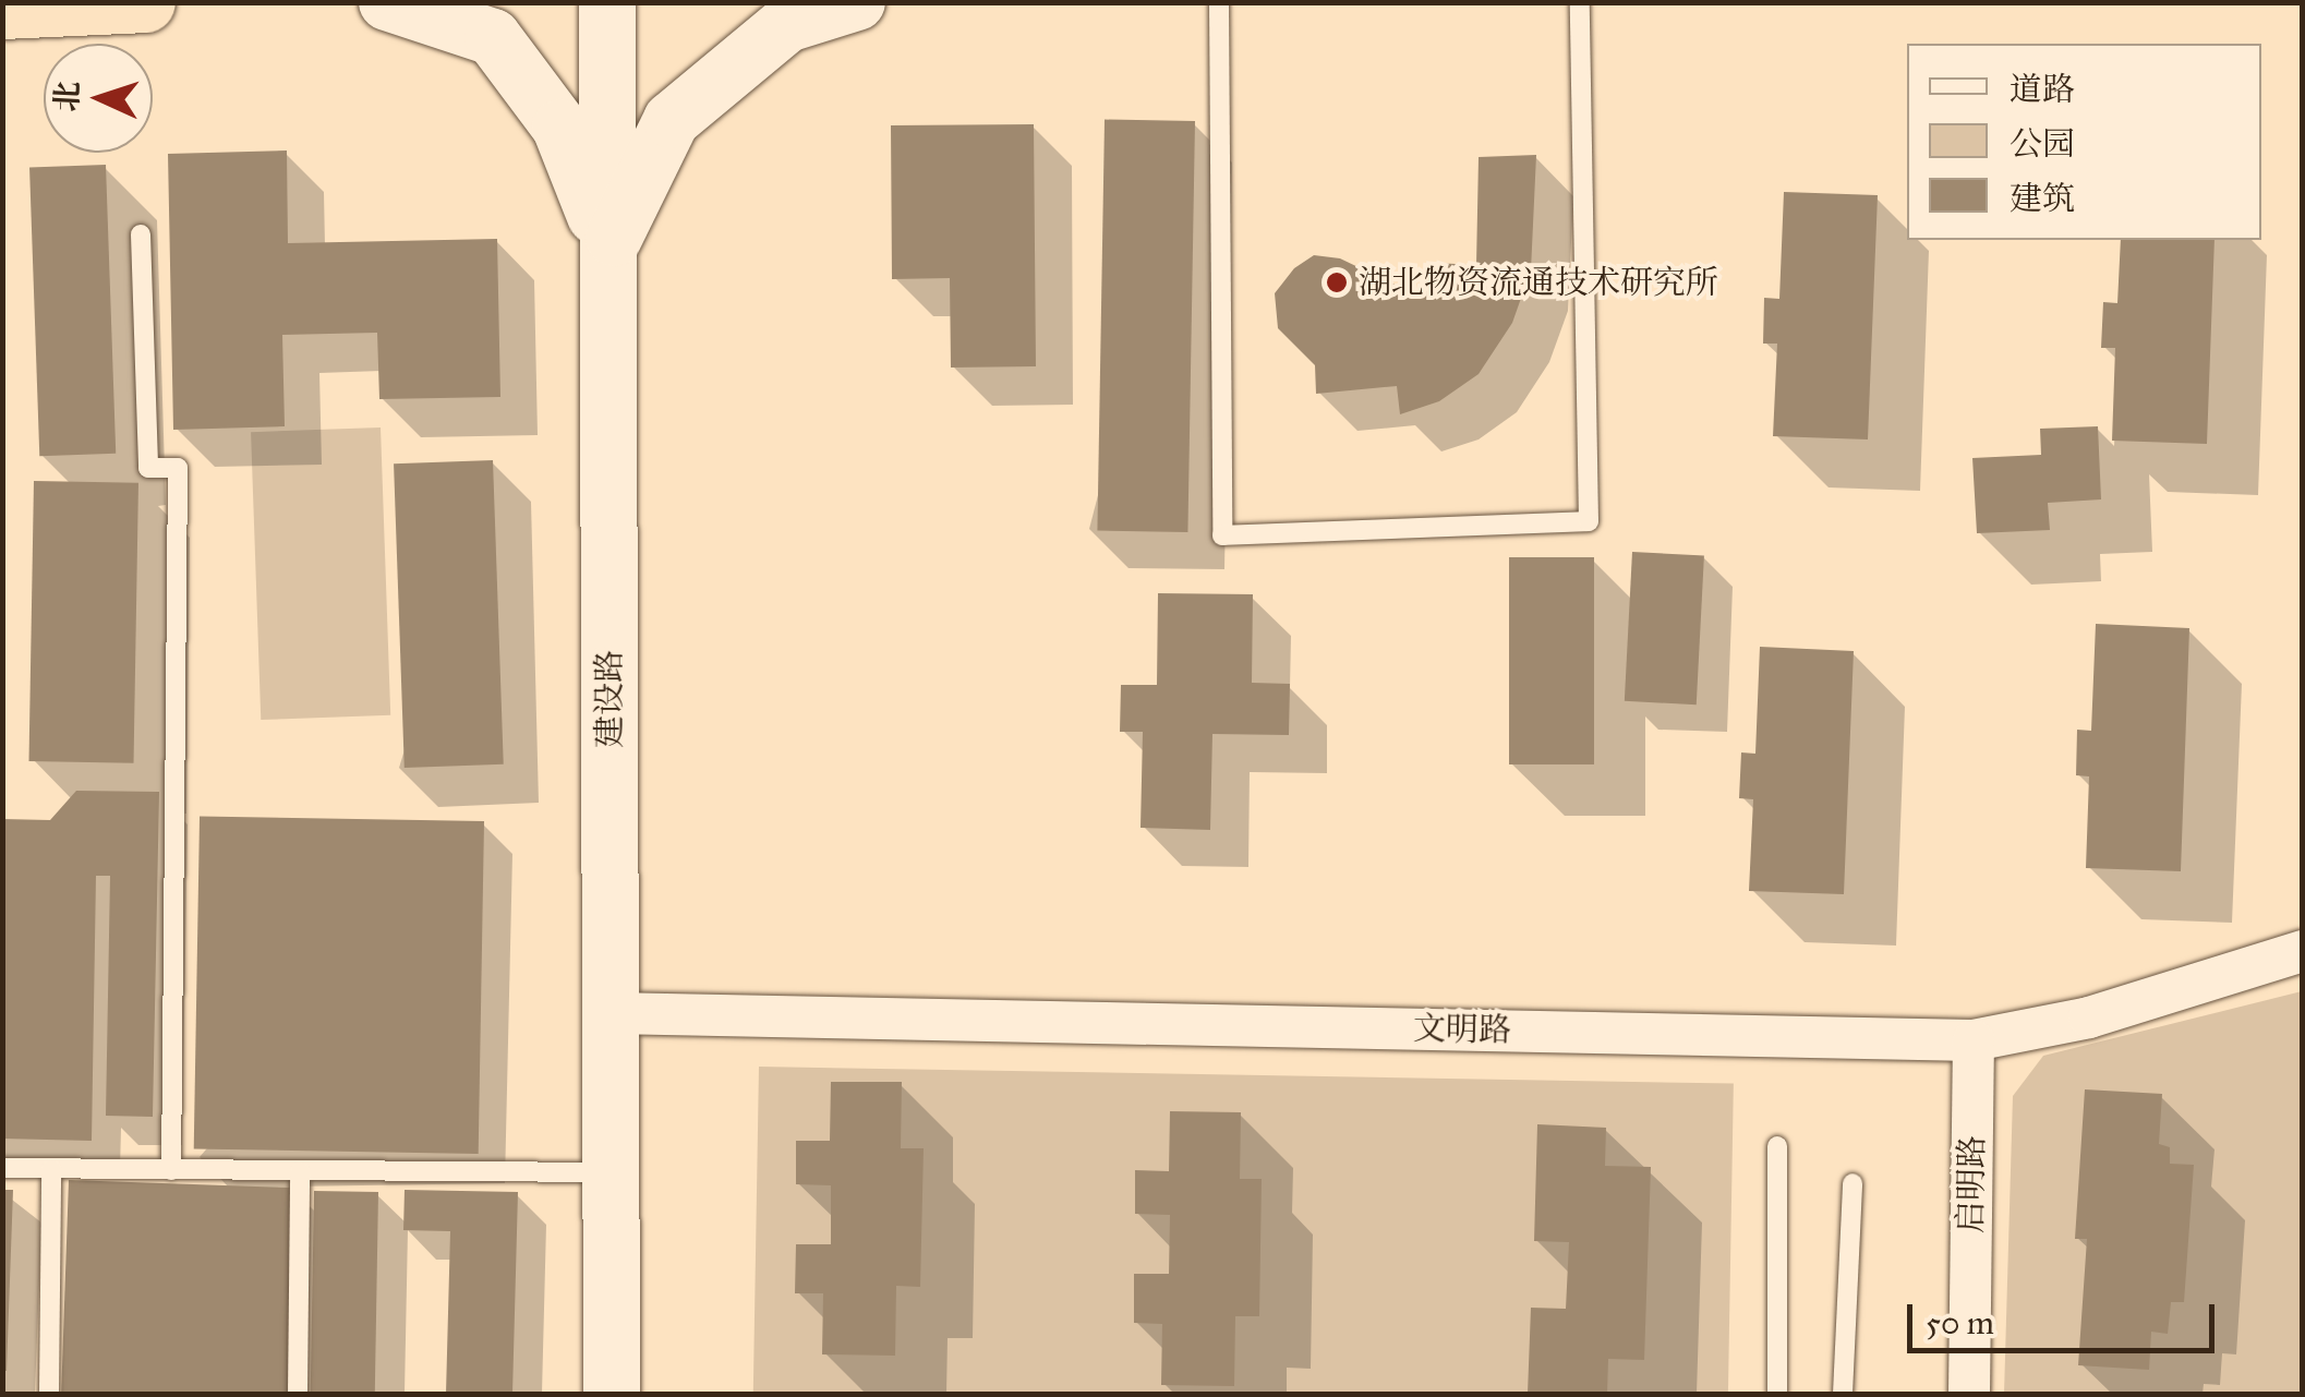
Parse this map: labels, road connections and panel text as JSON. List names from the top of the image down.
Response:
{
  "streets": {
    "street": ["建设路", "文明路", "启明路"]
  },
  "crossings": [
    ["建设路", "文明路"],
    ["文明路", "启明路"]
  ],
  "places": ["湖北物资流通技术研究所"],
  "legend": ["道路", "公园", "建筑"],
  "scale_bar": "50 m",
  "north": "left"
}
